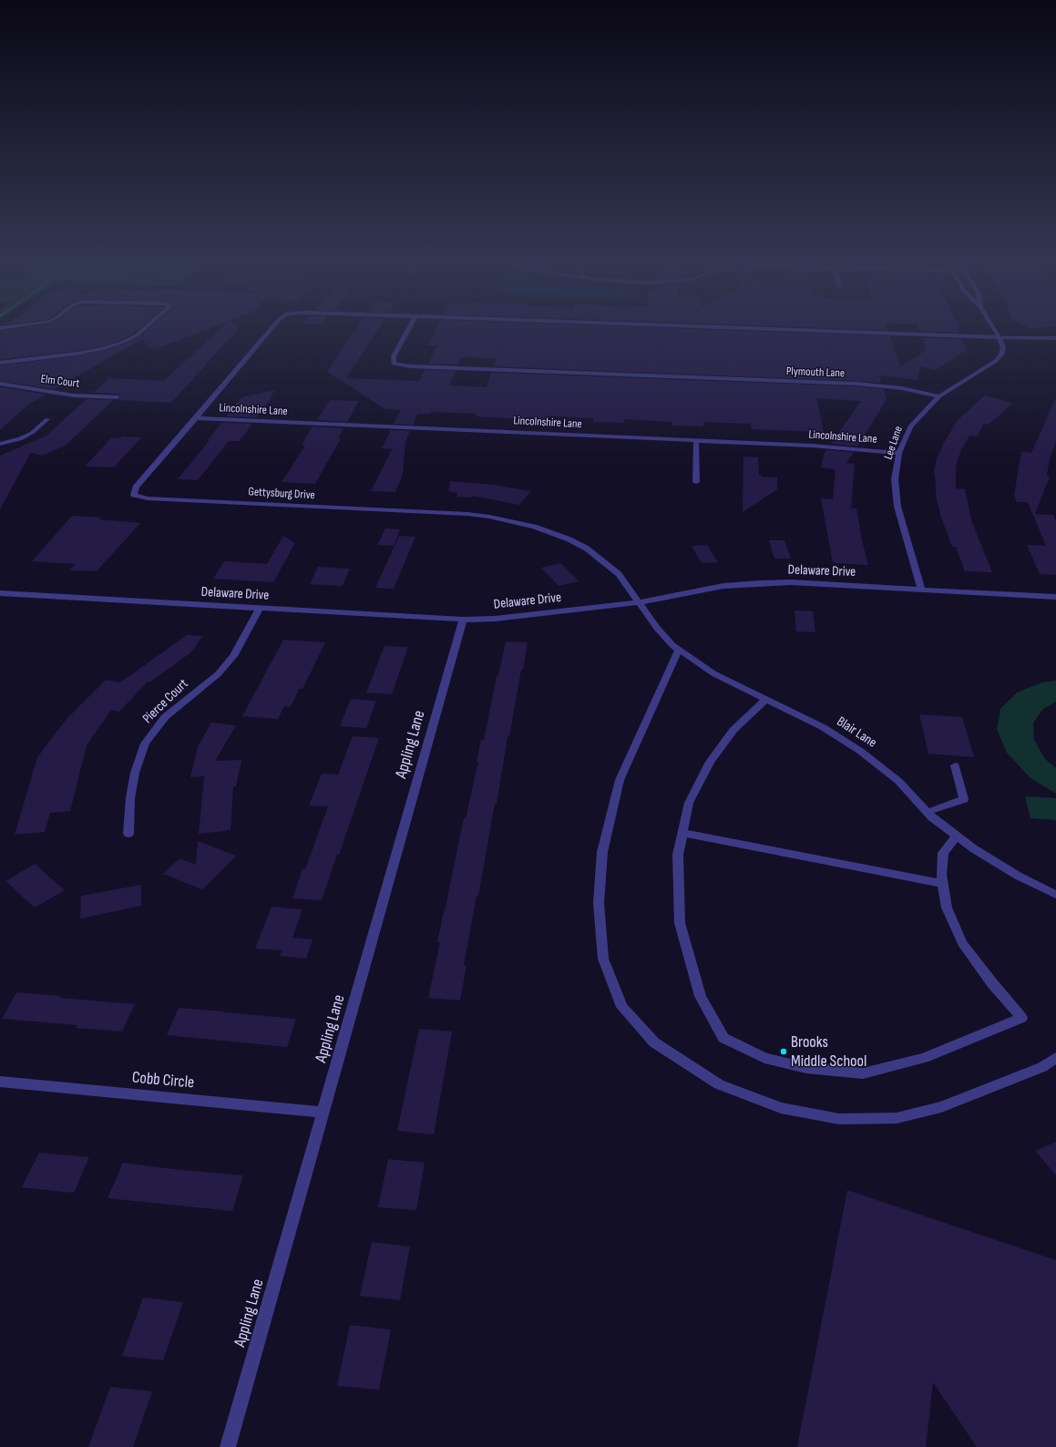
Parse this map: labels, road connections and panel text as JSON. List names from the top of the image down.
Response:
{
  "streets": {
    "street": [
      "Plymouth Lane",
      "Elm Court",
      "Lincolnshire Lane",
      "Lee Lane",
      "Gettysburg Drive",
      "Delaware Drive",
      "Pierce Court",
      "Blair Lane",
      "Appling Lane",
      "Cobb Circle"
    ]
  },
  "crossings": [
    ["Plymouth Lane", "Lee Lane"],
    ["Lincolnshire Lane", "Lee Lane"],
    ["Lincolnshire Lane", "Gettysburg Drive"],
    ["Lee Lane", "Delaware Drive"],
    ["Gettysburg Drive", "Delaware Drive"],
    ["Gettysburg Drive", "Blair Lane"],
    ["Delaware Drive", "Pierce Court"],
    ["Delaware Drive", "Blair Lane"],
    ["Delaware Drive", "Appling Lane"],
    ["Appling Lane", "Cobb Circle"]
  ],
  "places": ["Brooks Middle School"]
}
